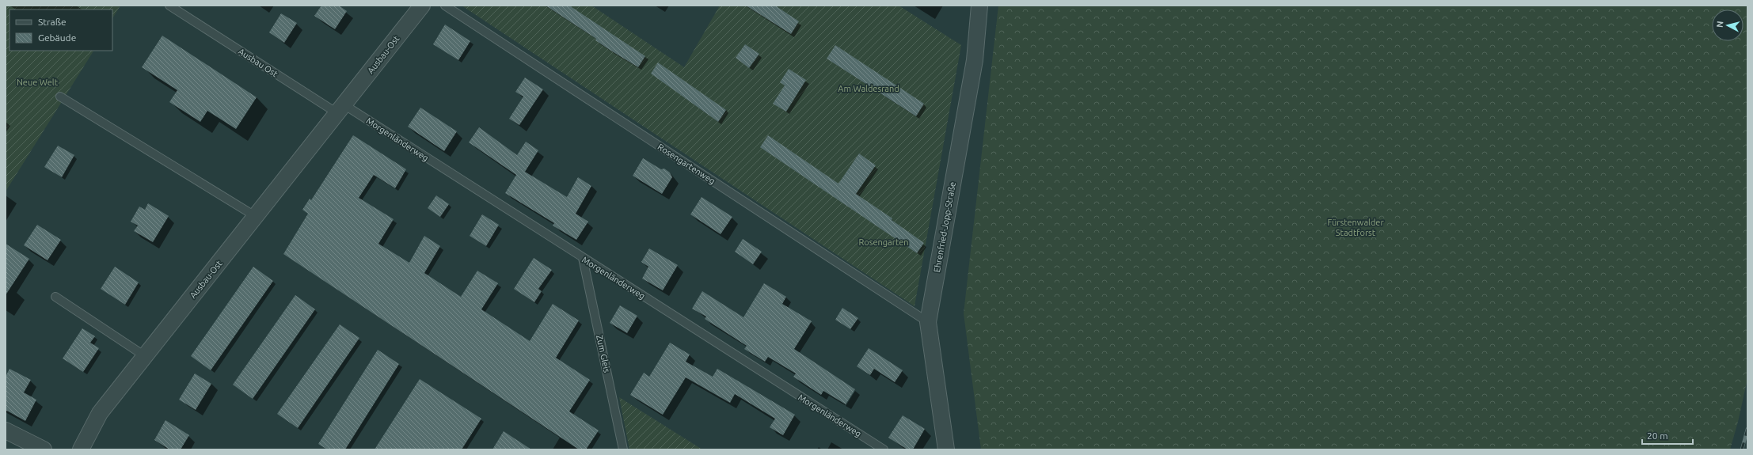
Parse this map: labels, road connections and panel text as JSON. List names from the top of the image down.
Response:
{
  "streets": {
    "street": ["Ausbau-Ost", "Ehrenfried-Jopp-Straße"],
    "lane": [
      "Ausbau Ost",
      "Morgenländerweg",
      "Rosengartenweg",
      "Zum Gleis"
    ]
  },
  "crossings": [
    ["Ausbau-Ost", "Ausbau Ost"],
    ["Ausbau-Ost", "Morgenländerweg"],
    ["Ausbau Ost", "Morgenländerweg"],
    ["Morgenländerweg", "Zum Gleis"],
    ["Rosengartenweg", "Ehrenfried-Jopp-Straße"]
  ],
  "parks": [
    "Neue Welt",
    "Am Waldesrand",
    "Fürstenwalder Stadtforst",
    "Rosengarten"
  ],
  "legend": ["Straße", "Gebäude"],
  "scale_bar": "20 m",
  "north": "left"
}
